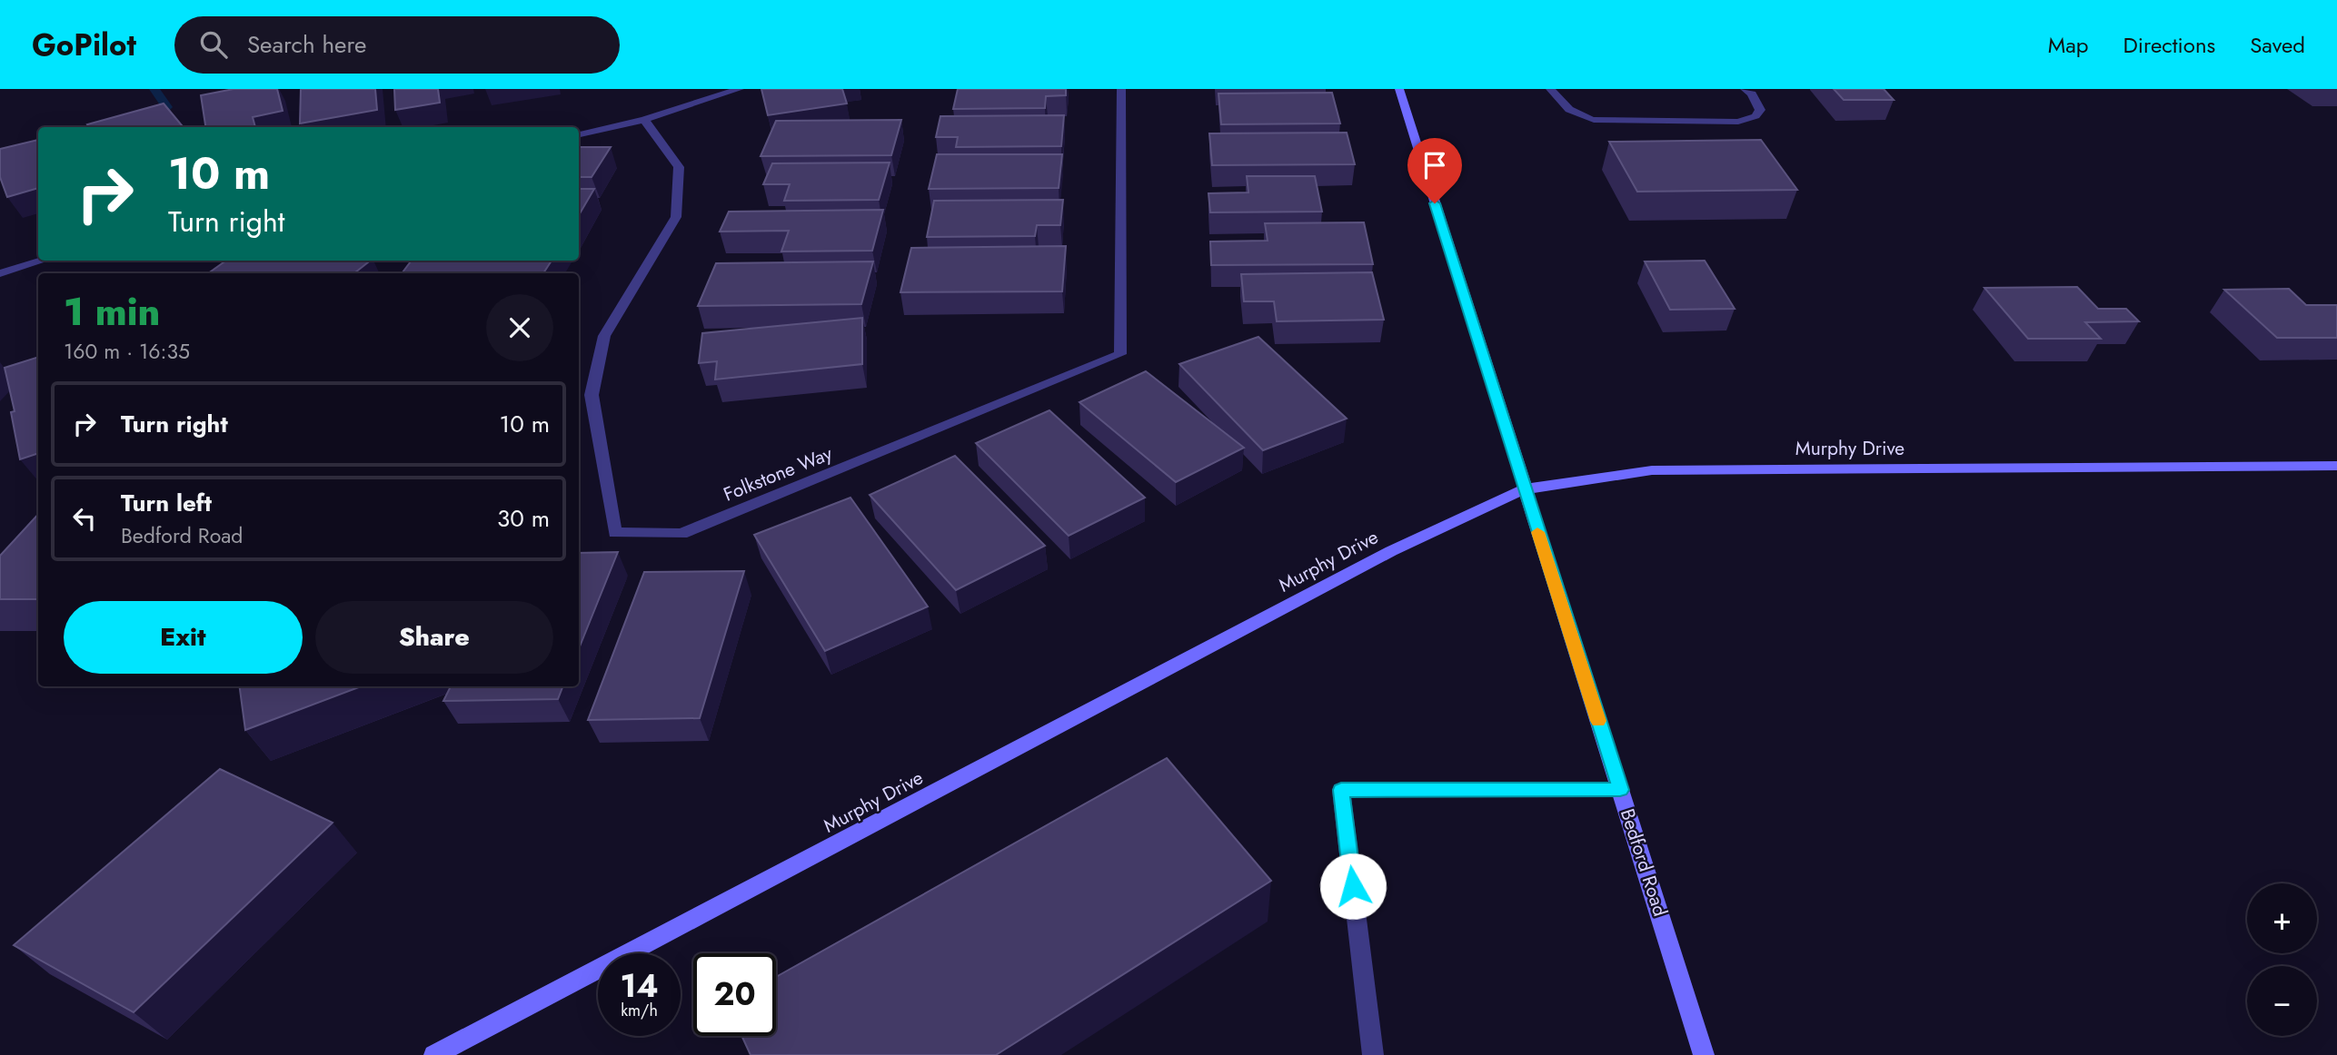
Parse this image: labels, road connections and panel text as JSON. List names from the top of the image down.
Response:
{
  "streets": {
    "main road": ["Murphy Drive", "Bedford Road"],
    "street": ["Folkstone Way"]
  },
  "crossings": [
    ["Murphy Drive", "Bedford Road"]
  ],
  "page": {
    "header": "GoPilot",
    "search": "Search here",
    "nav": ["Map", "Directions", "Saved"],
    "turn": ["10 m", "Turn right"],
    "heading": ["1 min", "160 m · 16:35"],
    "list": [
      {
        "name": "Turn right",
        "value": "10 m"
      },
      {
        "name": "Turn left",
        "note": "Bedford Road",
        "value": "30 m"
      }
    ],
    "buttons": ["Exit", "Share"],
    "map_buttons": ["+", "−"],
    "speed": "14 km/h",
    "limit": "20"
  }
}
